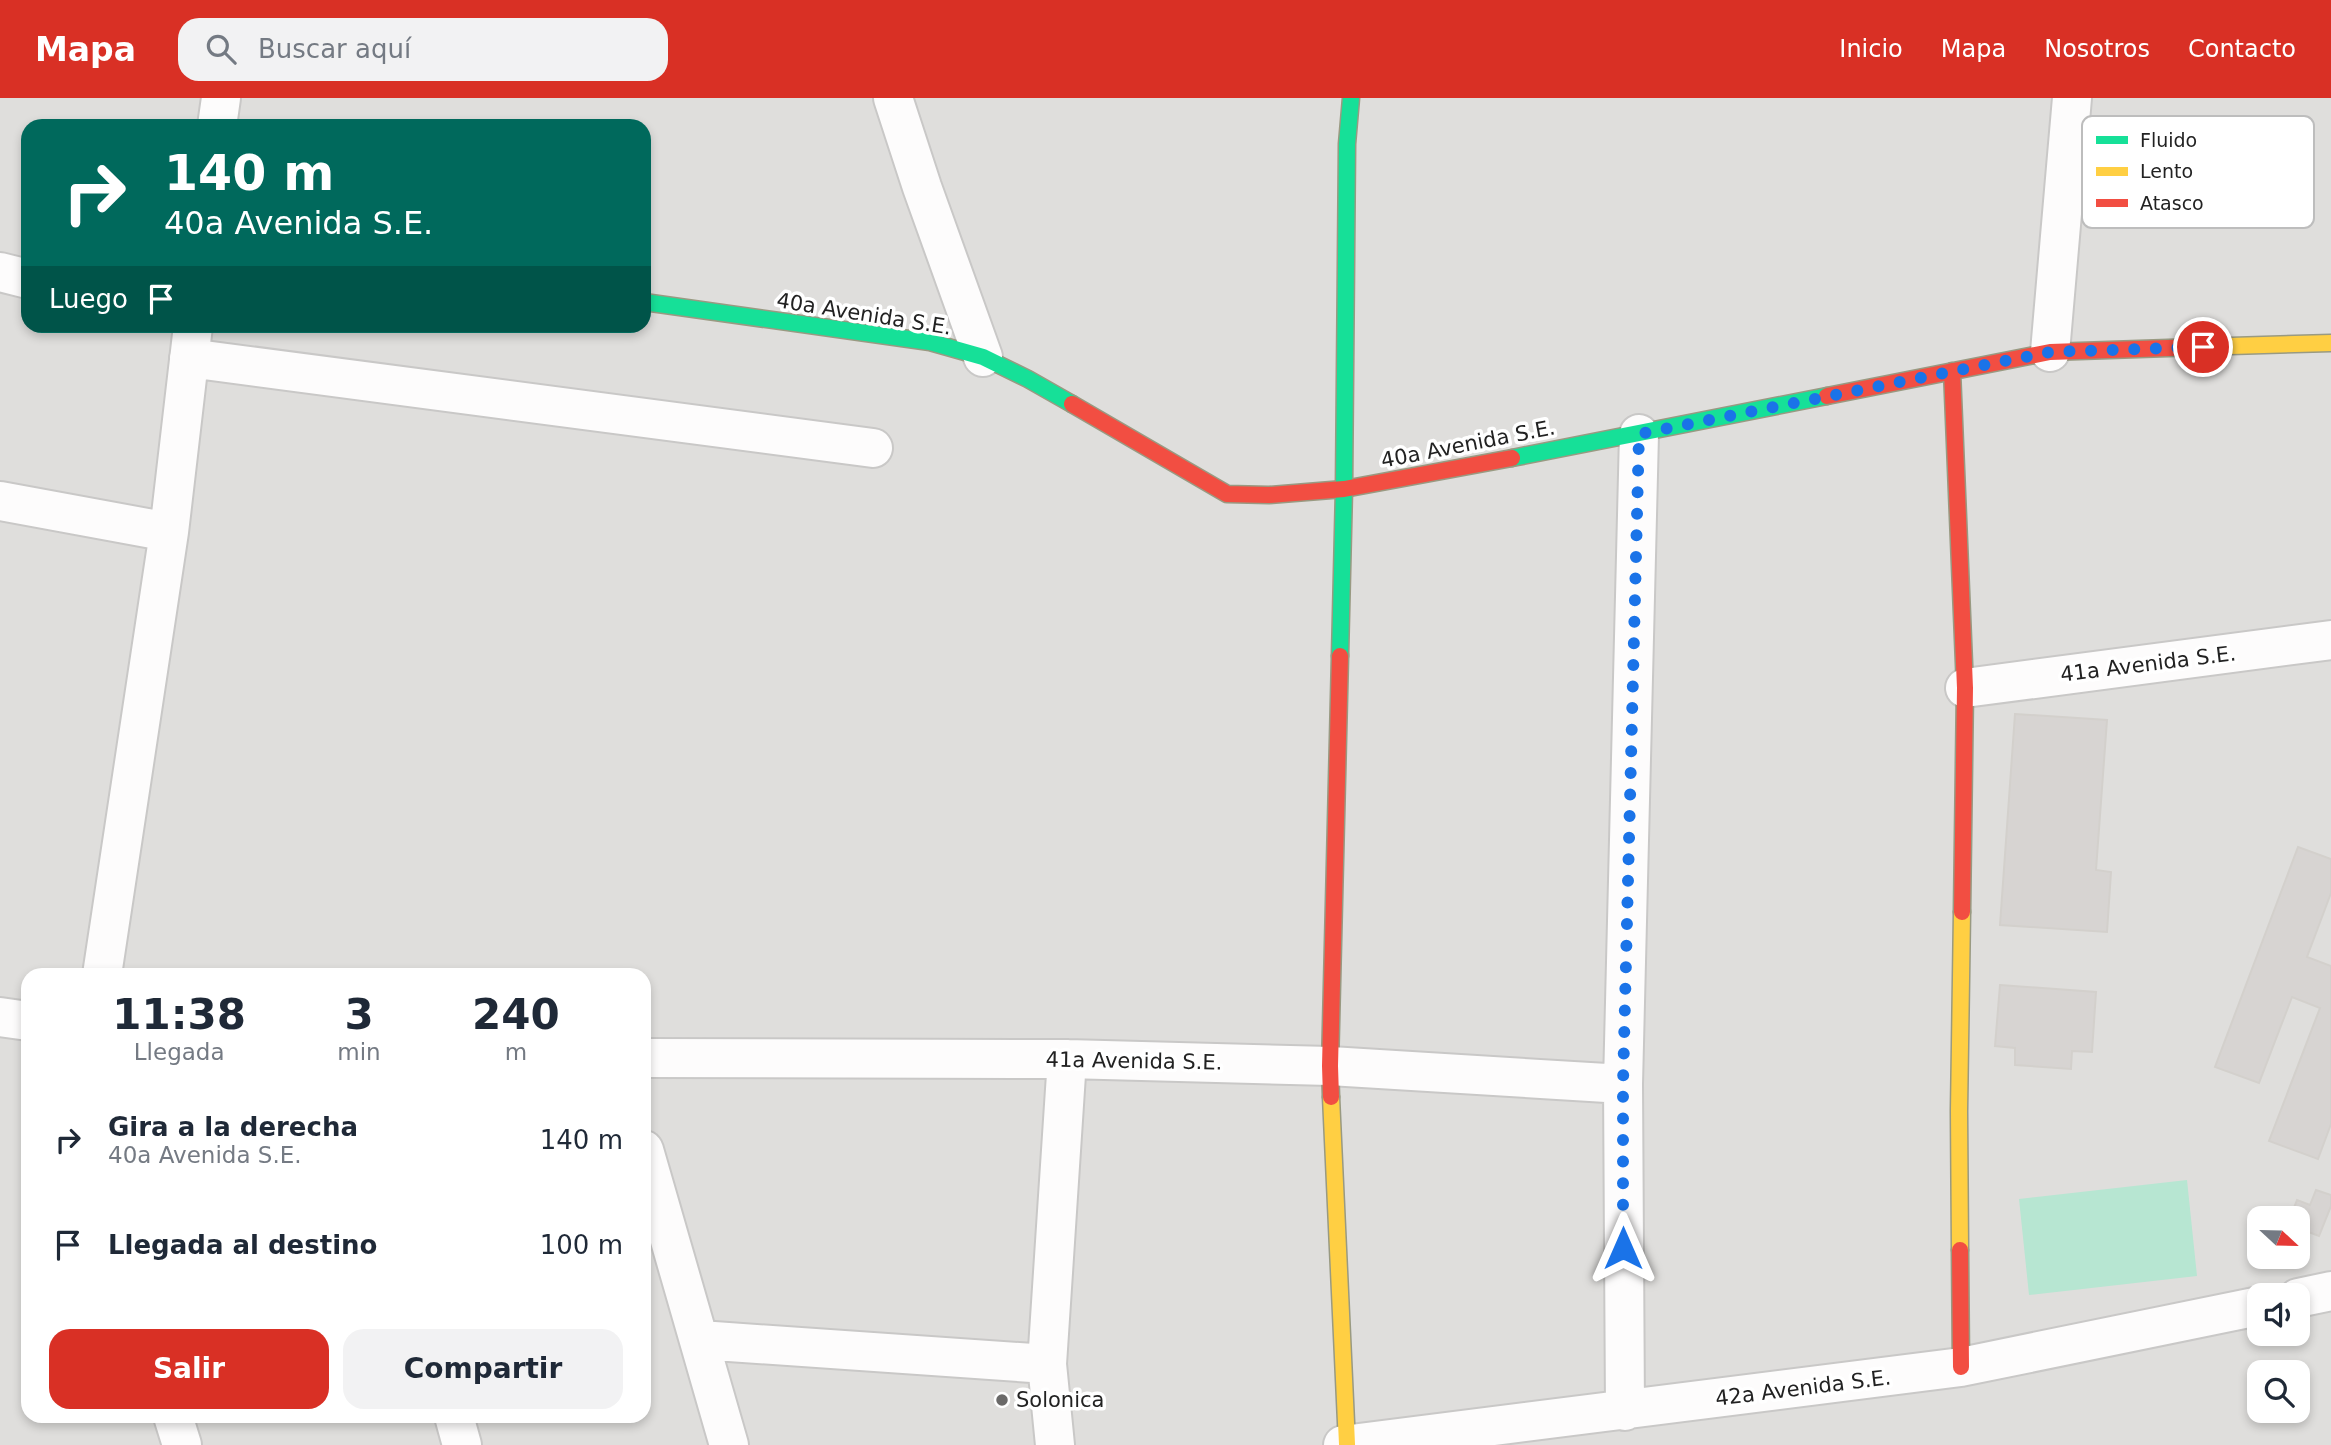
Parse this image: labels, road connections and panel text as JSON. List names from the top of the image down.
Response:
{
  "streets": {
    "street": ["40a Avenida S.E.", "41a Avenida S.E.", "42a Avenida S.E."]
  },
  "places": ["Solonica"],
  "legend": ["Fluido", "Lento", "Atasco"],
  "north": "right",
  "page": {
    "header": "Mapa",
    "search": "Buscar aquí",
    "nav": [
      "Inicio",
      "Mapa",
      "Nosotros",
      "Contacto"
    ],
    "turn": ["140 m", "40a Avenida S.E."],
    "then": "Luego",
    "eta": [
      "11:38",
      "Llegada",
      "3",
      "min",
      "240",
      "m"
    ],
    "list": [
      {
        "name": "Gira a la derecha",
        "note": "40a Avenida S.E.",
        "value": "140 m"
      },
      {
        "name": "Llegada al destino",
        "value": "100 m"
      }
    ],
    "buttons": ["Salir", "Compartir"]
  }
}
